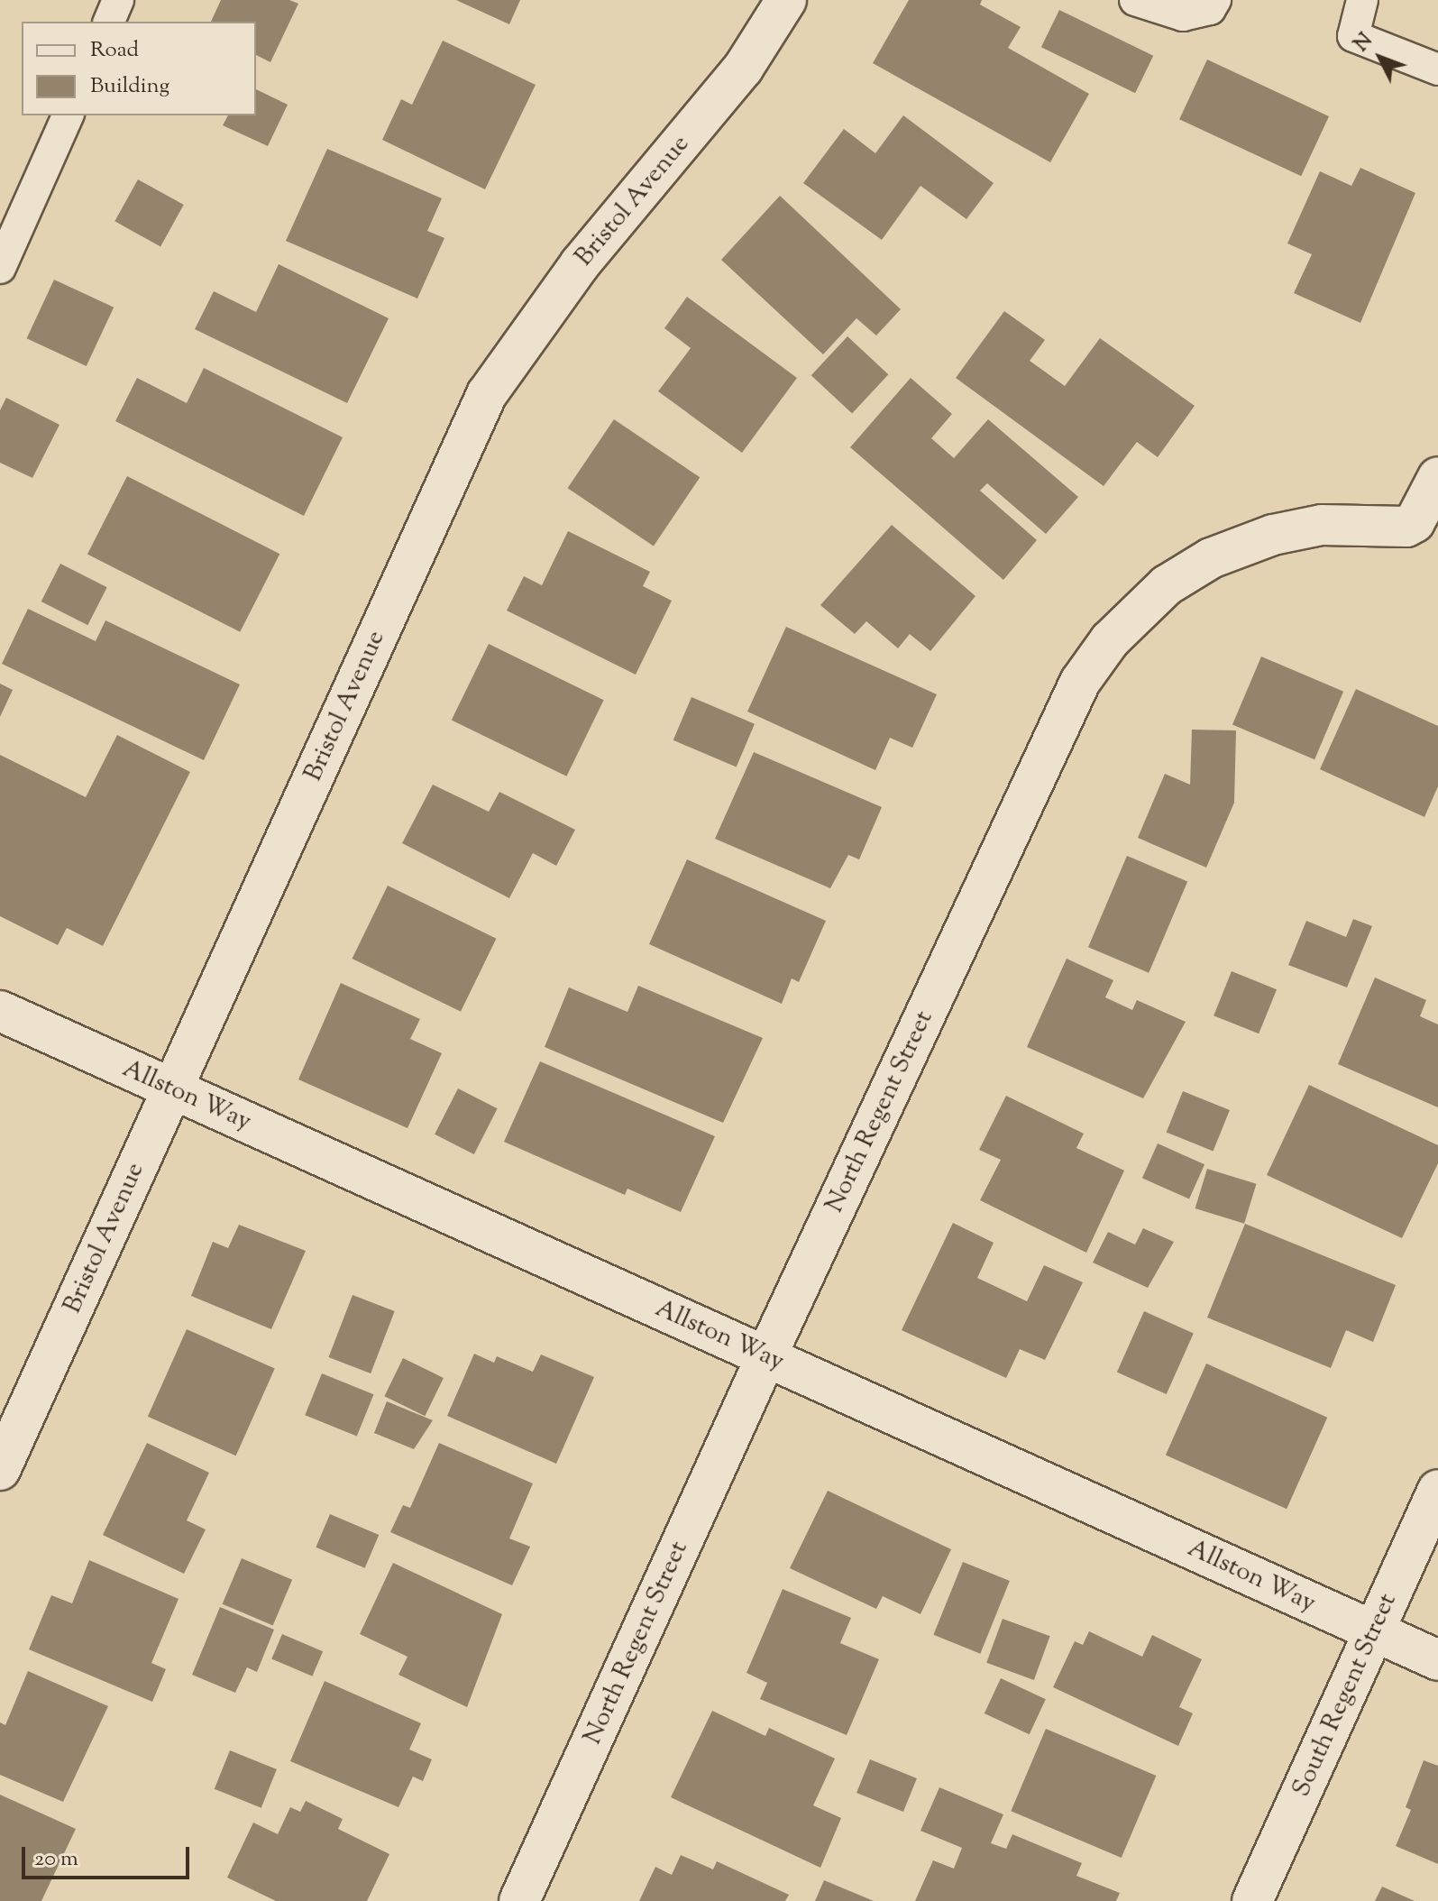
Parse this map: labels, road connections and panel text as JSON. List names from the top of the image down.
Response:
{
  "streets": {
    "street": [
      "Bristol Avenue",
      "Allston Way",
      "North Regent Street",
      "South Regent Street"
    ]
  },
  "crossings": [
    ["Bristol Avenue", "Allston Way"],
    ["Allston Way", "North Regent Street"],
    ["Allston Way", "South Regent Street"]
  ],
  "legend": ["Road", "Building"],
  "scale_bar": "20 m",
  "north": "top left"
}
